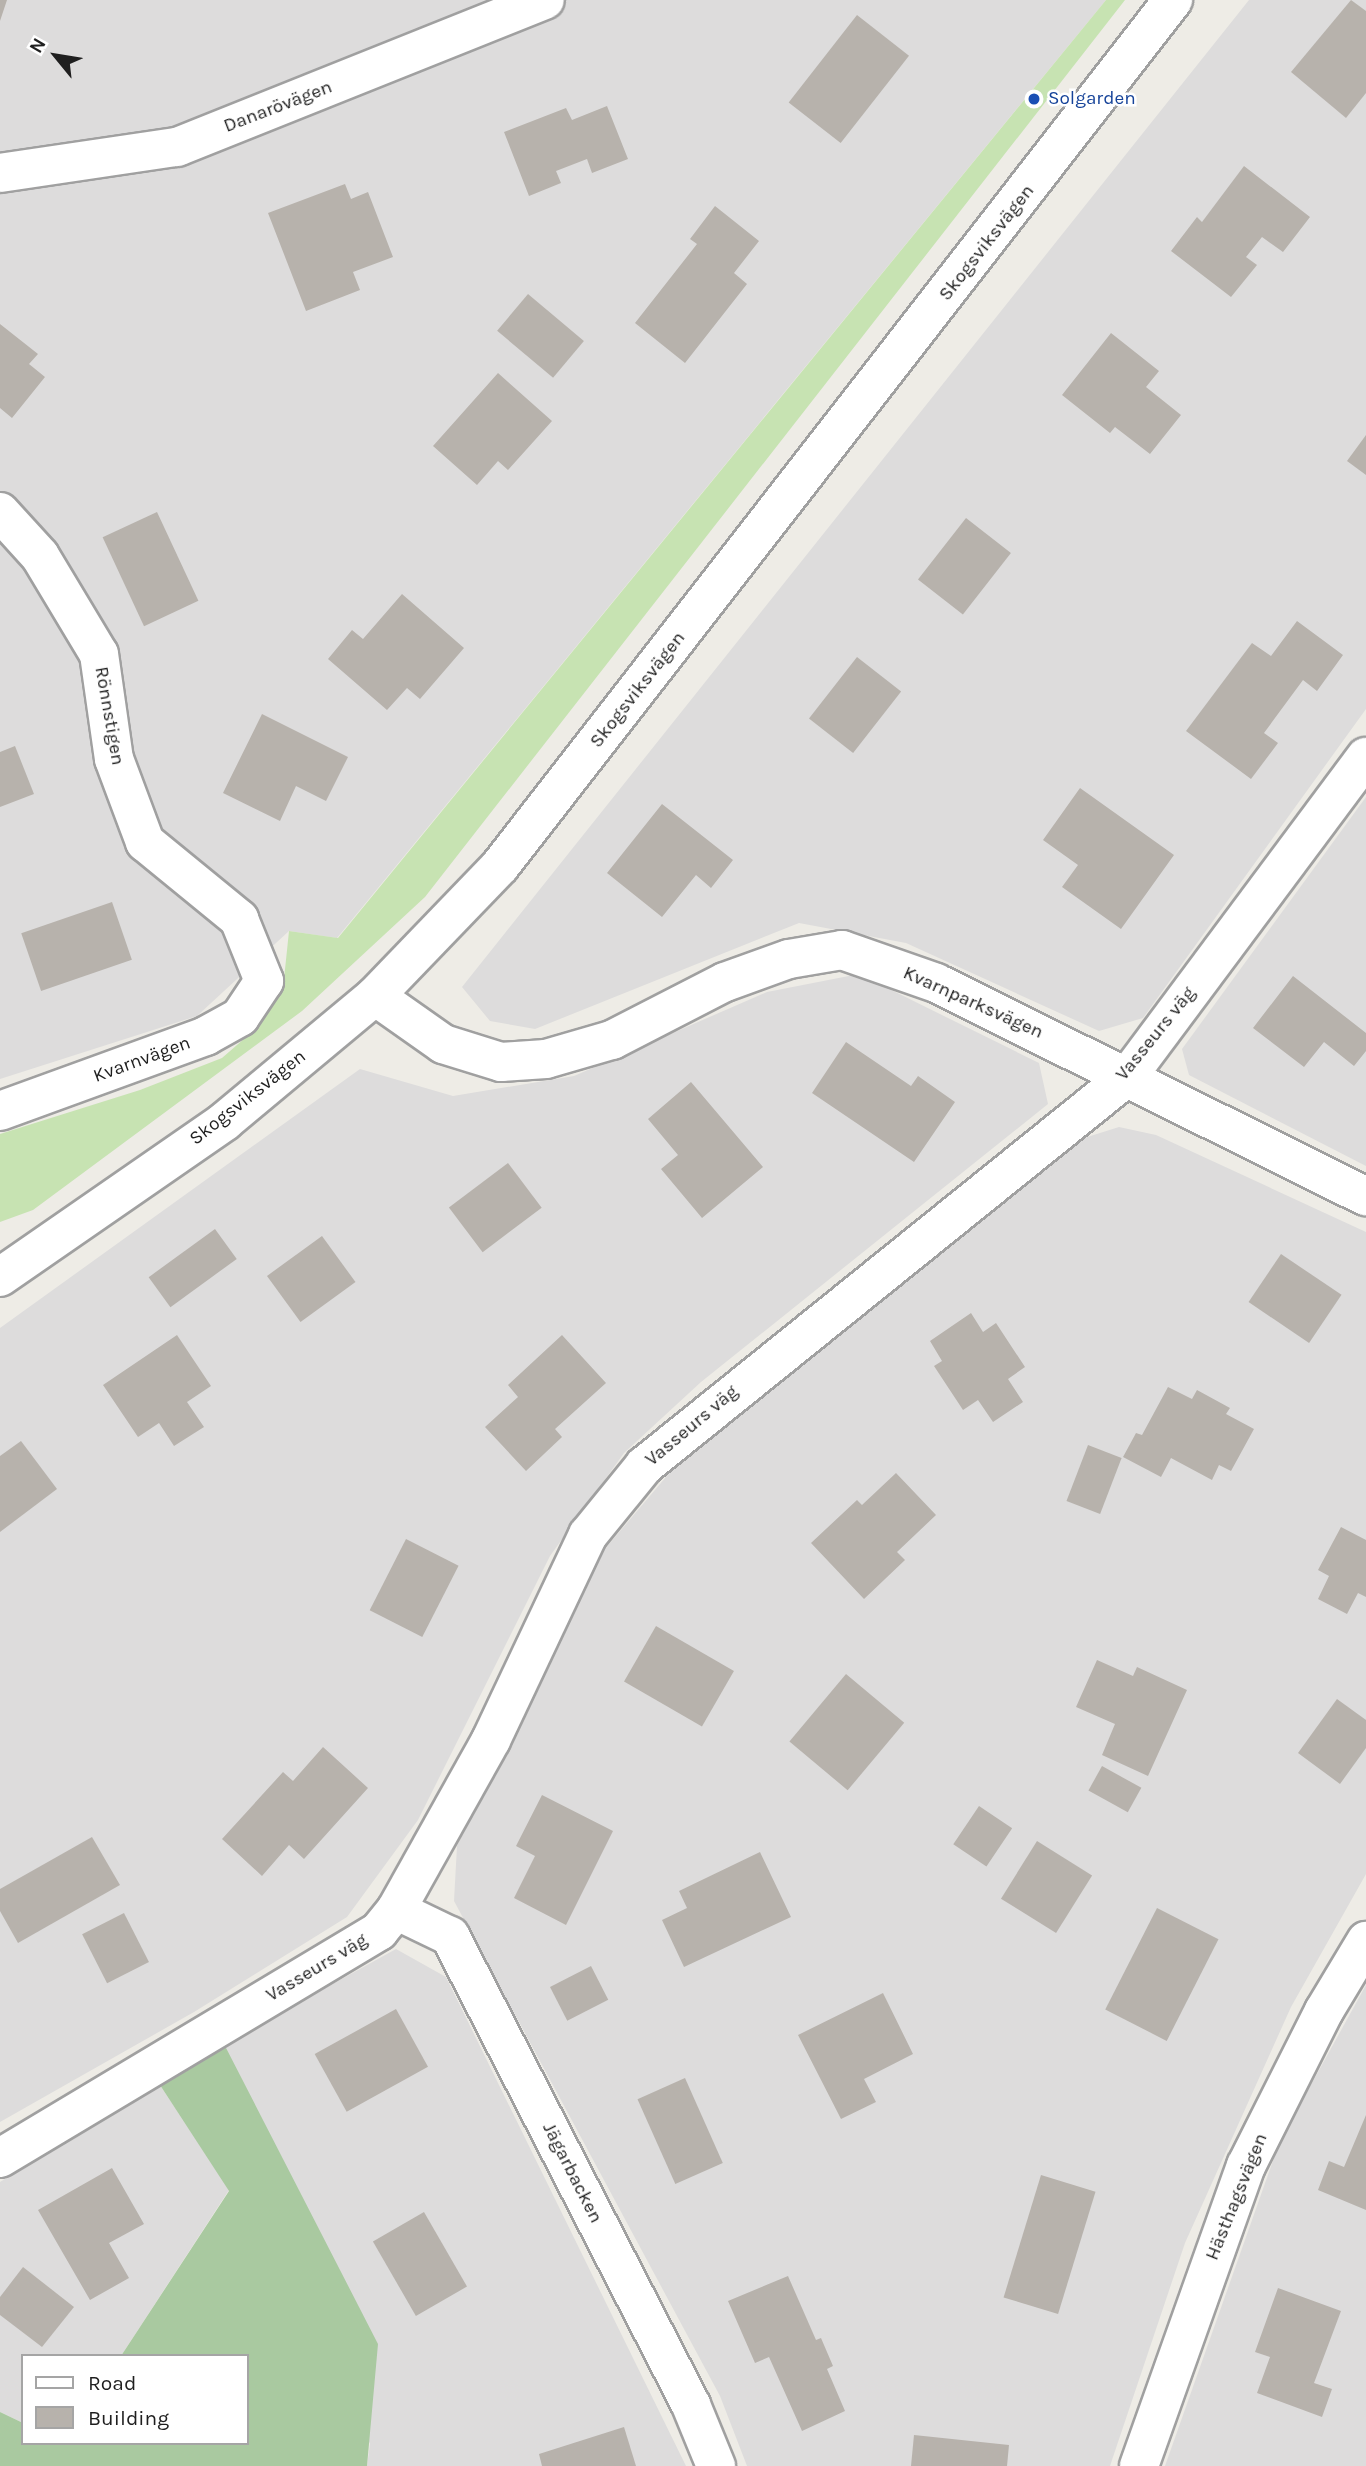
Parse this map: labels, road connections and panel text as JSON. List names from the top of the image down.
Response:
{
  "streets": {
    "street": [
      "Danarövägen",
      "Skogsviksvägen",
      "Rönnstigen",
      "Kvarnparksvägen",
      "Vasseurs väg",
      "Kvarnvägen",
      "Jägarbacken",
      "Hästhagsvägen"
    ]
  },
  "crossings": [
    ["Skogsviksvägen", "Kvarnparksvägen"],
    ["Rönnstigen", "Kvarnvägen"],
    ["Kvarnparksvägen", "Vasseurs väg"],
    ["Vasseurs väg", "Jägarbacken"]
  ],
  "places": ["Solgarden"],
  "legend": ["Road", "Building"],
  "north": "top left"
}
